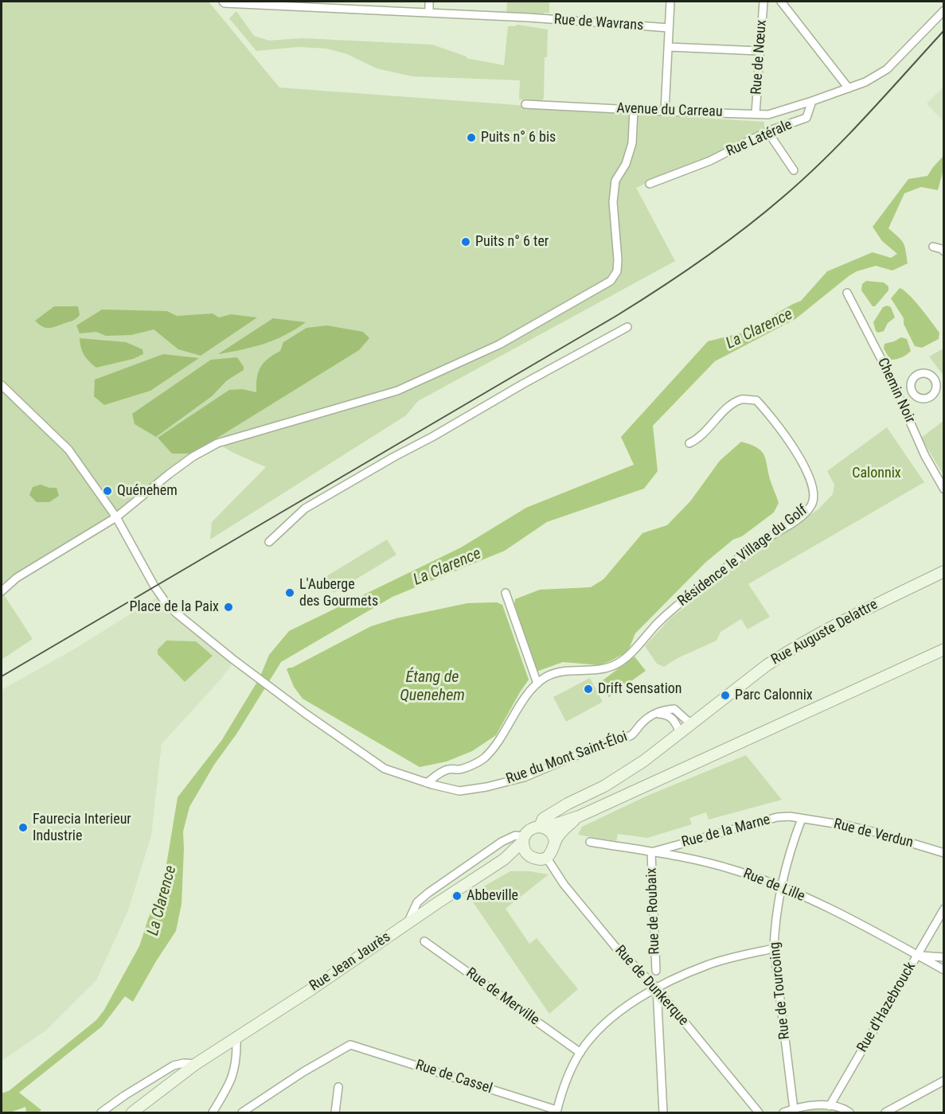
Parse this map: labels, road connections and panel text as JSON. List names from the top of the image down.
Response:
{
  "streets": {
    "main road": ["Rue Auguste Delattre", "Rue Jean Jaurès"],
    "street": [
      "Rue de Wavrans",
      "Rue de Nœux",
      "Avenue du Carreau",
      "Rue Latérale",
      "Chemin Noir",
      "Résidence le Village du Golf",
      "Rue du Mont Saint-Éloi",
      "Rue de la Marne",
      "Rue de Verdun",
      "Rue de Lille",
      "Rue de Roubaix",
      "Rue de Dunkerque",
      "Rue de Tourcoing",
      "Rue de Merville",
      "Rue d'Hazebrouck",
      "Rue de Cassel"
    ]
  },
  "crossings": [
    ["Rue de Nœux", "Avenue du Carreau"],
    ["Avenue du Carreau", "Rue Latérale"],
    ["Résidence le Village du Golf", "Rue du Mont Saint-Éloi"],
    ["Rue Auguste Delattre", "Rue Jean Jaurès"],
    ["Rue Auguste Delattre", "Rue de Dunkerque"],
    ["Rue de la Marne", "Rue de Verdun"],
    ["Rue de la Marne", "Rue de Lille"],
    ["Rue de la Marne", "Rue de Roubaix"],
    ["Rue de la Marne", "Rue de Tourcoing"],
    ["Rue de Verdun", "Rue de Tourcoing"],
    ["Rue de Lille", "Rue de Roubaix"],
    ["Rue de Lille", "Rue de Tourcoing"],
    ["Rue de Lille", "Rue d'Hazebrouck"],
    ["Rue Jean Jaurès", "Rue de Dunkerque"]
  ],
  "water": ["La Clarence", "Étang de Quenehem"],
  "parks": ["Calonnix"],
  "places": [
    "Puits n° 6 bis",
    "Puits n° 6 ter",
    "Quénehem",
    "L'Auberge des Gourmets",
    "Place de la Paix",
    "Drift Sensation",
    "Parc Calonnix",
    "Faurecia Interieur Industrie",
    "Abbeville"
  ]
}
